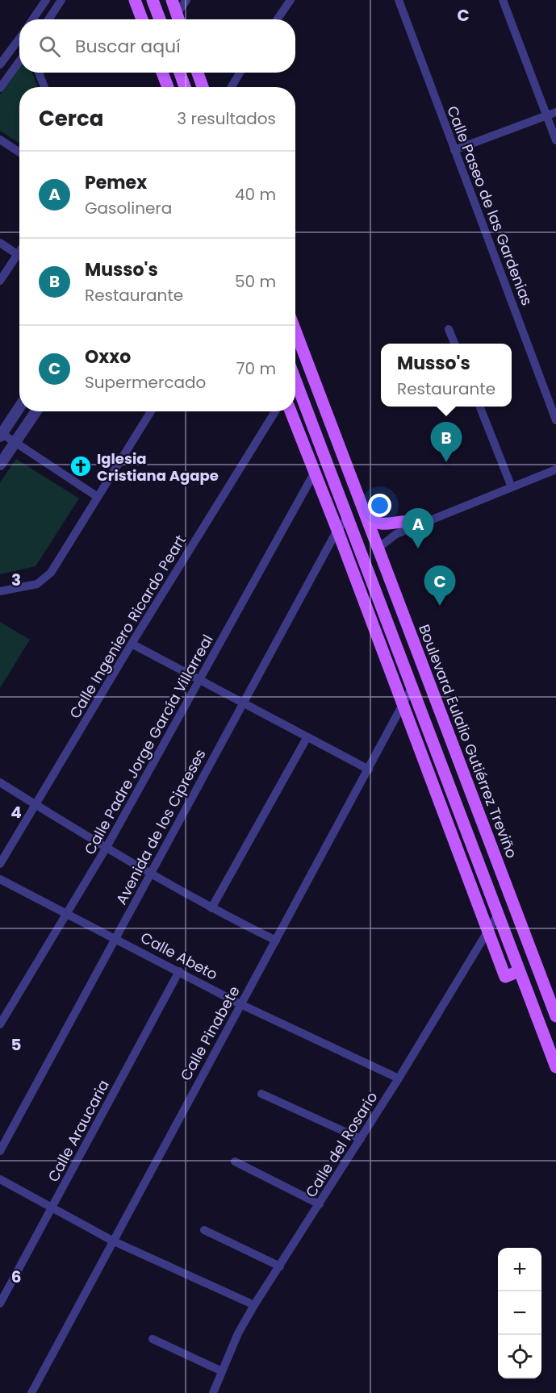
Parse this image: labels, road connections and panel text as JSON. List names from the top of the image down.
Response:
{
  "streets": {
    "main road": ["Boulevard Eulalio Gutiérrez Treviño"],
    "street": [
      "Calle Paseo de las Gardenias",
      "Calle Ingeniero Ricardo Peart",
      "Calle Padre Jorge García Villarreal",
      "Avenida de los Cipreses",
      "Calle Abeto",
      "Calle Pinabete",
      "Calle Araucaria",
      "Calle del Rosario"
    ]
  },
  "crossings": [
    ["Calle Padre Jorge García Villarreal", "Calle Abeto"],
    ["Avenida de los Cipreses", "Calle Abeto"],
    ["Calle Abeto", "Calle Pinabete"],
    ["Calle Abeto", "Calle Araucaria"],
    ["Calle Abeto", "Calle del Rosario"]
  ],
  "places": {
    "church": ["Iglesia Cristiana Agape"]
  },
  "page": {
    "search": "Buscar aquí",
    "heading": ["Cerca", "3 resultados"],
    "list": [
      {
        "mark": "A",
        "name": "Pemex",
        "note": "Gasolinera",
        "value": "40 m"
      },
      {
        "mark": "B",
        "name": "Musso's",
        "note": "Restaurante",
        "value": "50 m"
      },
      {
        "mark": "C",
        "name": "Oxxo",
        "note": "Supermercado",
        "value": "70 m"
      }
    ],
    "popup": ["Musso's", "Restaurante"],
    "pins": ["B", "A", "C"],
    "map_buttons": ["+", "−"]
  },
  "grid": {
    "columns": ["C"],
    "rows": [
      "3",
      "4",
      "5",
      "6"
    ]
  }
}
